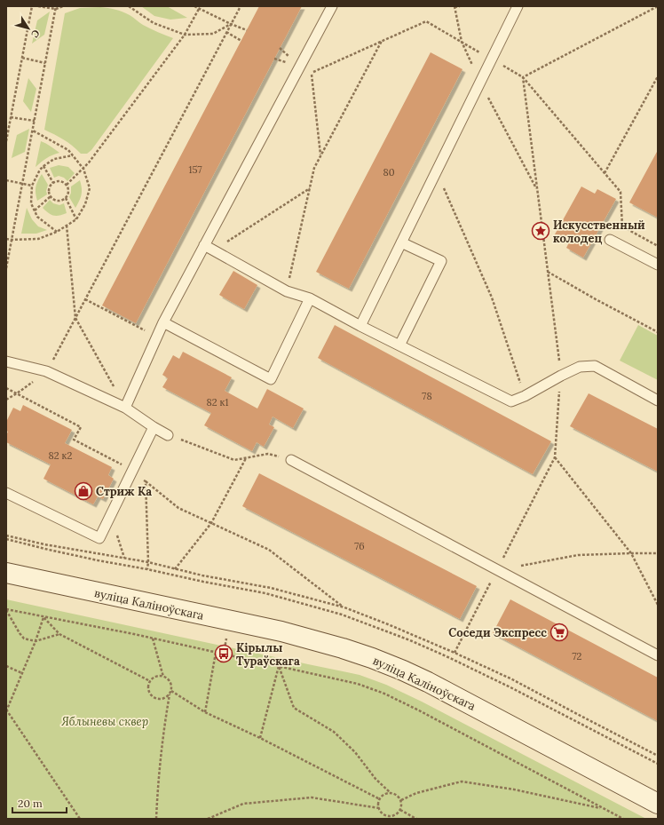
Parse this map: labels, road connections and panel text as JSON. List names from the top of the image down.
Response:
{
  "streets": {
    "main road": ["вуліца Каліноўскага"]
  },
  "parks": ["Яблыневы сквер"],
  "places": {
    "place": ["Искусственный колодец"],
    "shop": ["Стриж Ка"],
    "supermarket": ["Соседи Экспресс"],
    "bus stop": ["Кірылы Тураўскага"]
  },
  "house_numbers": [
    "157",
    "80",
    "78",
    "82 к1",
    "82 к2",
    "76",
    "72"
  ],
  "scale_bar": "20 m",
  "north": "bottom right"
}
